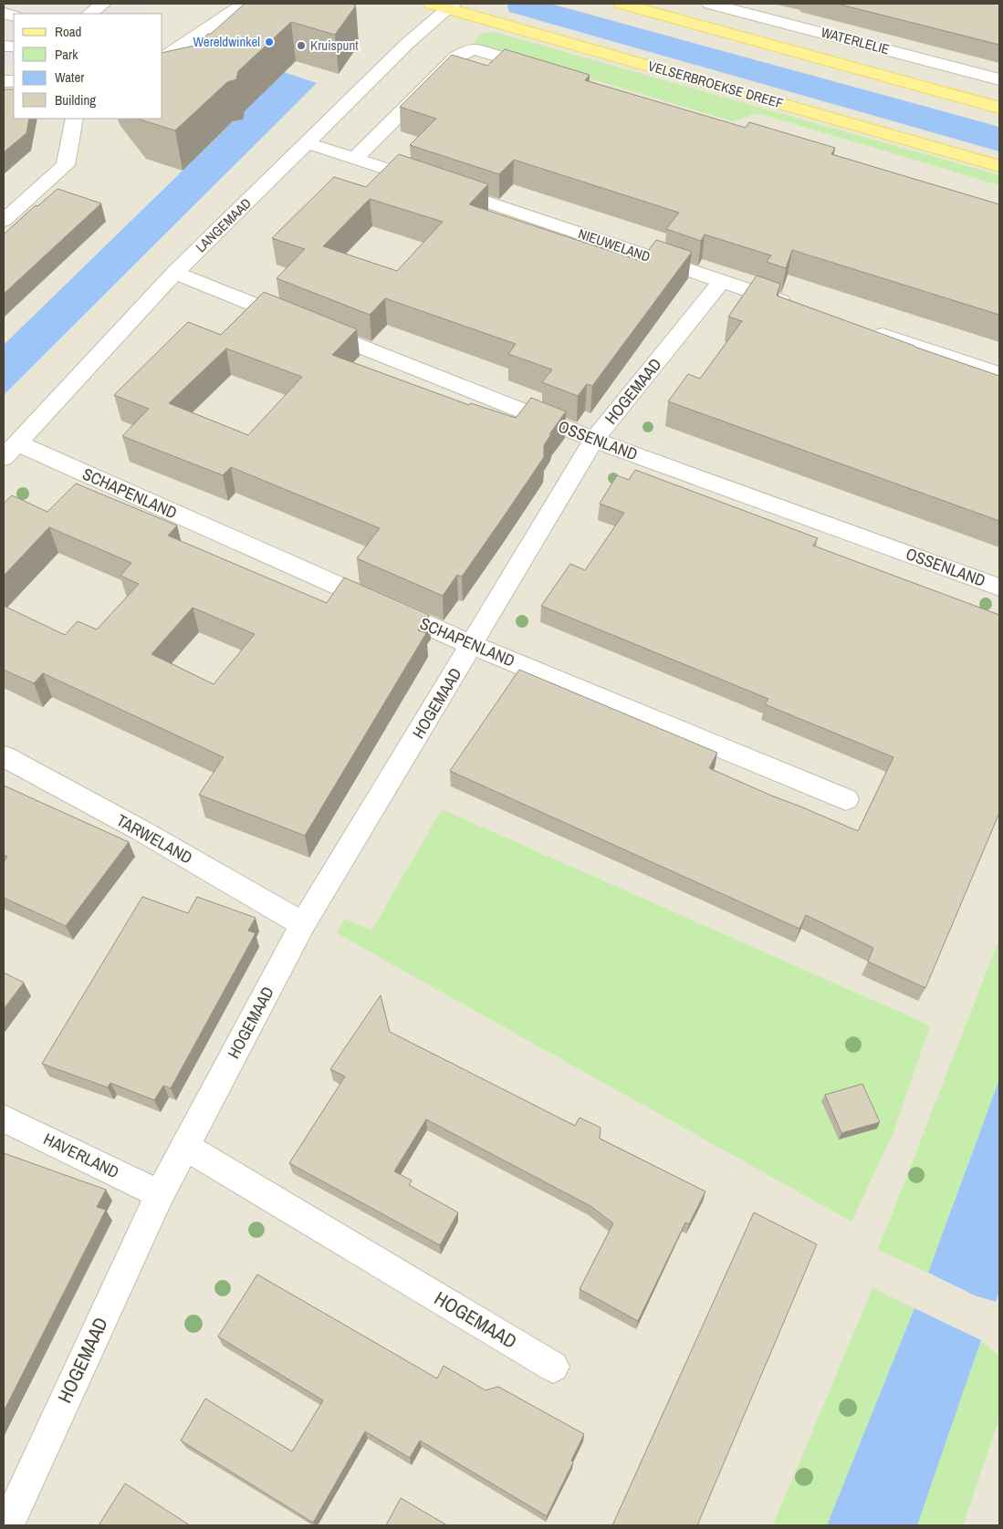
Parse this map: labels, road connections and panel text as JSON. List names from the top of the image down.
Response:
{
  "streets": {
    "main road": ["VELSERBROEKSE DREEF"],
    "street": [
      "WATERLELIE",
      "LANGEMAAD",
      "NIEUWELAND",
      "HOGEMAAD",
      "OSSENLAND",
      "SCHAPENLAND",
      "TARWELAND",
      "HAVERLAND"
    ]
  },
  "crossings": [
    ["VELSERBROEKSE DREEF", "LANGEMAAD"],
    ["LANGEMAAD", "NIEUWELAND"],
    ["LANGEMAAD", "OSSENLAND"],
    ["LANGEMAAD", "SCHAPENLAND"],
    ["NIEUWELAND", "HOGEMAAD"],
    ["HOGEMAAD", "OSSENLAND"],
    ["HOGEMAAD", "SCHAPENLAND"],
    ["HOGEMAAD", "TARWELAND"],
    ["HOGEMAAD", "HAVERLAND"]
  ],
  "places": ["Wereldwinkel", "Kruispunt"],
  "legend": [
    "Road",
    "Park",
    "Water",
    "Building"
  ]
}
